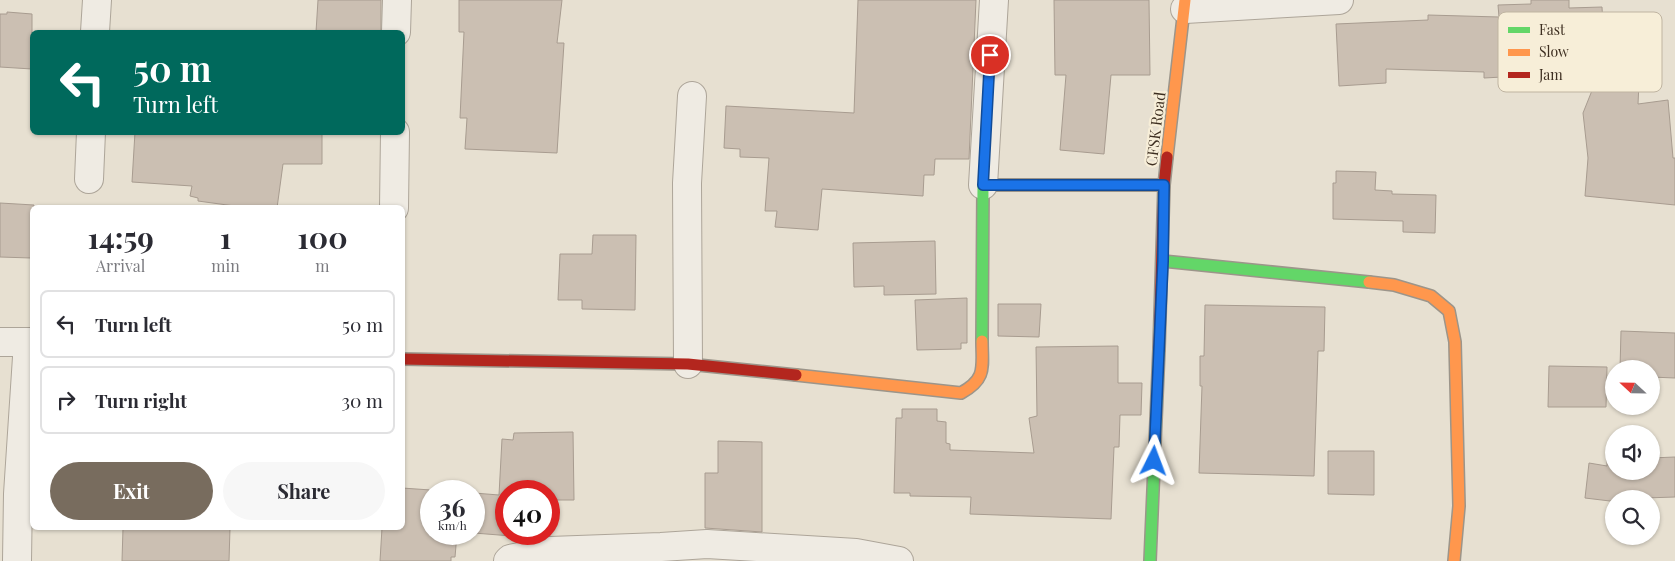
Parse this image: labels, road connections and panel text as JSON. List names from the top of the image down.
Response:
{
  "streets": {
    "street": ["CFSK Road"]
  },
  "legend": ["Fast", "Slow", "Jam"],
  "north": "left",
  "page": {
    "turn": ["50 m", "Turn left"],
    "eta": [
      "14:59",
      "Arrival",
      "1",
      "min",
      "100",
      "m"
    ],
    "list": [
      {
        "name": "Turn left",
        "value": "50 m"
      },
      {
        "name": "Turn right",
        "value": "30 m"
      }
    ],
    "buttons": ["Exit", "Share"],
    "speed": "36 km/h",
    "limit": "40"
  }
}
